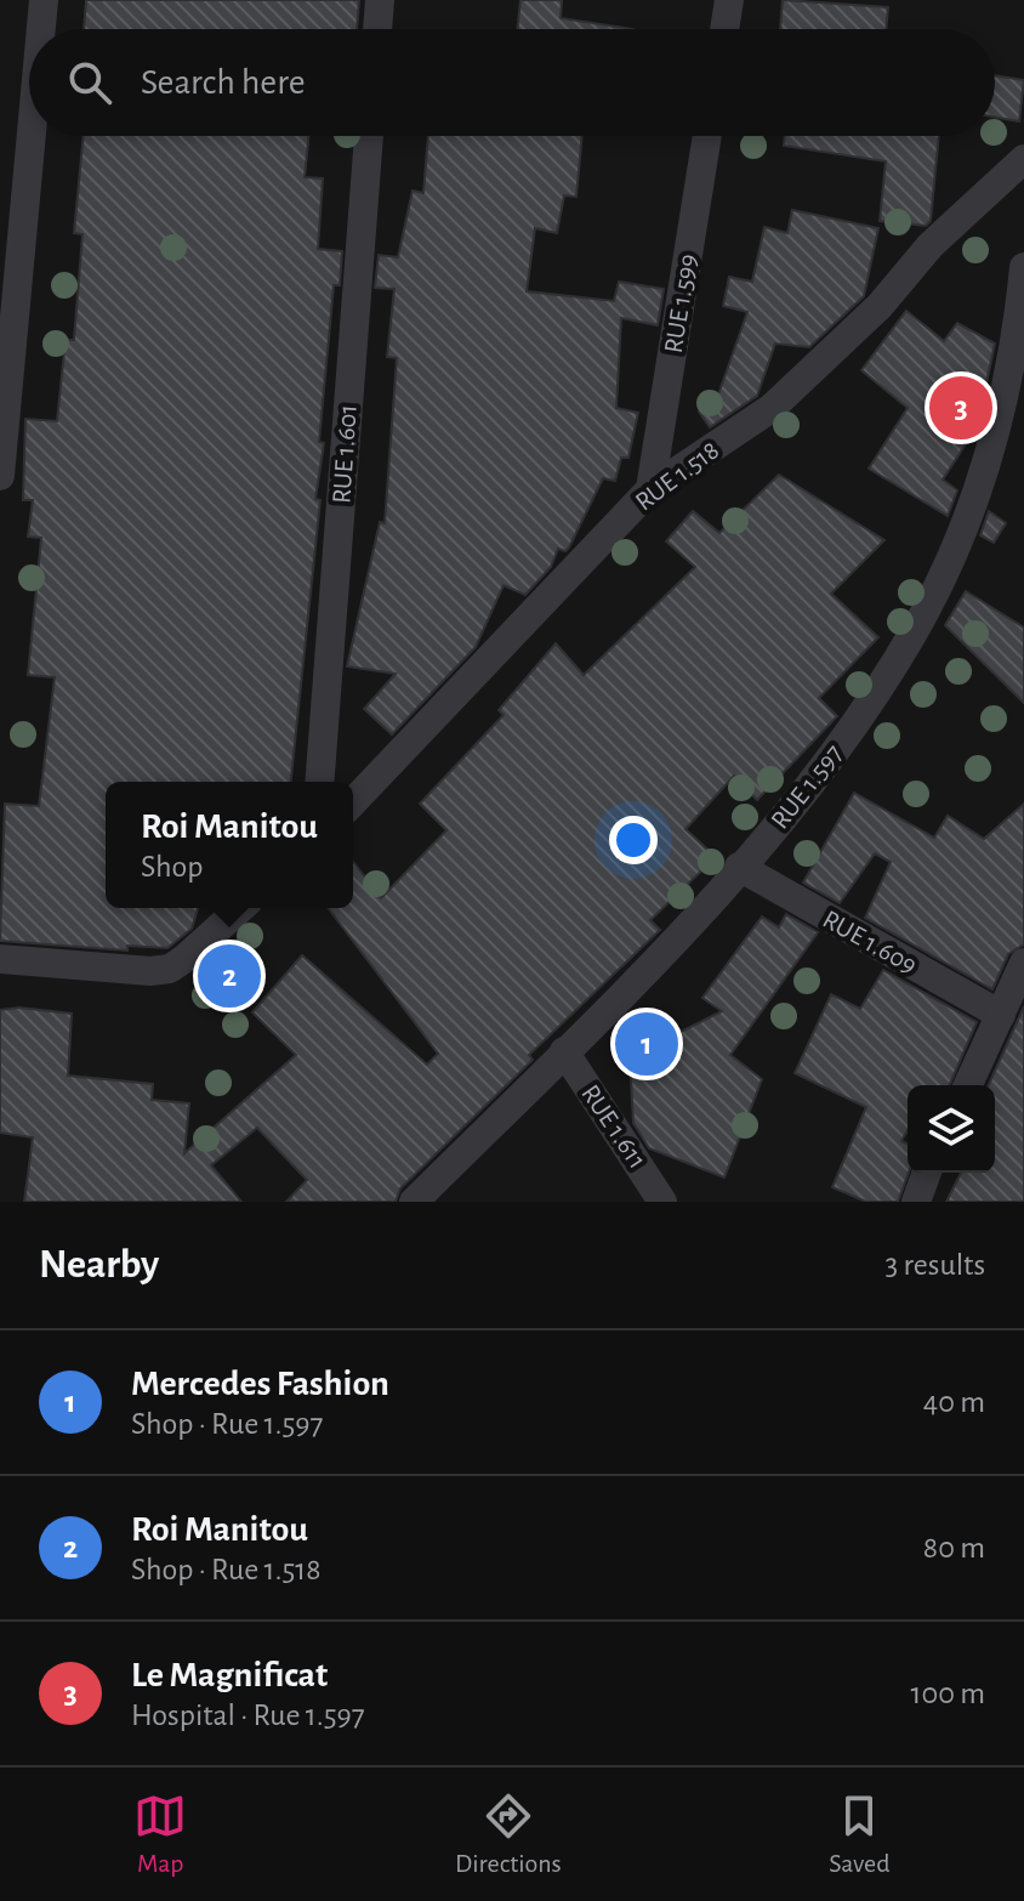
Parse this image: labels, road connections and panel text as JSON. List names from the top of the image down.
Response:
{
  "streets": {
    "street": [
      "RUE 1.599",
      "RUE 1.601",
      "RUE 1.518",
      "RUE 1.597",
      "RUE 1.609",
      "RUE 1.611"
    ]
  },
  "crossings": [
    ["RUE 1.599", "RUE 1.518"],
    ["RUE 1.597", "RUE 1.609"],
    ["RUE 1.597", "RUE 1.611"]
  ],
  "page": {
    "search": "Search here",
    "pins": ["3", "2", "1"],
    "popup": ["Roi Manitou", "Shop"],
    "heading": ["Nearby", "3 results"],
    "list": [
      {
        "mark": "1",
        "name": "Mercedes Fashion",
        "note": "Shop · Rue 1.597",
        "value": "40 m"
      },
      {
        "mark": "2",
        "name": "Roi Manitou",
        "note": "Shop · Rue 1.518",
        "value": "80 m"
      },
      {
        "mark": "3",
        "name": "Le Magnificat",
        "note": "Hospital · Rue 1.597",
        "value": "100 m"
      }
    ],
    "nav": ["Map", "Directions", "Saved"]
  }
}
